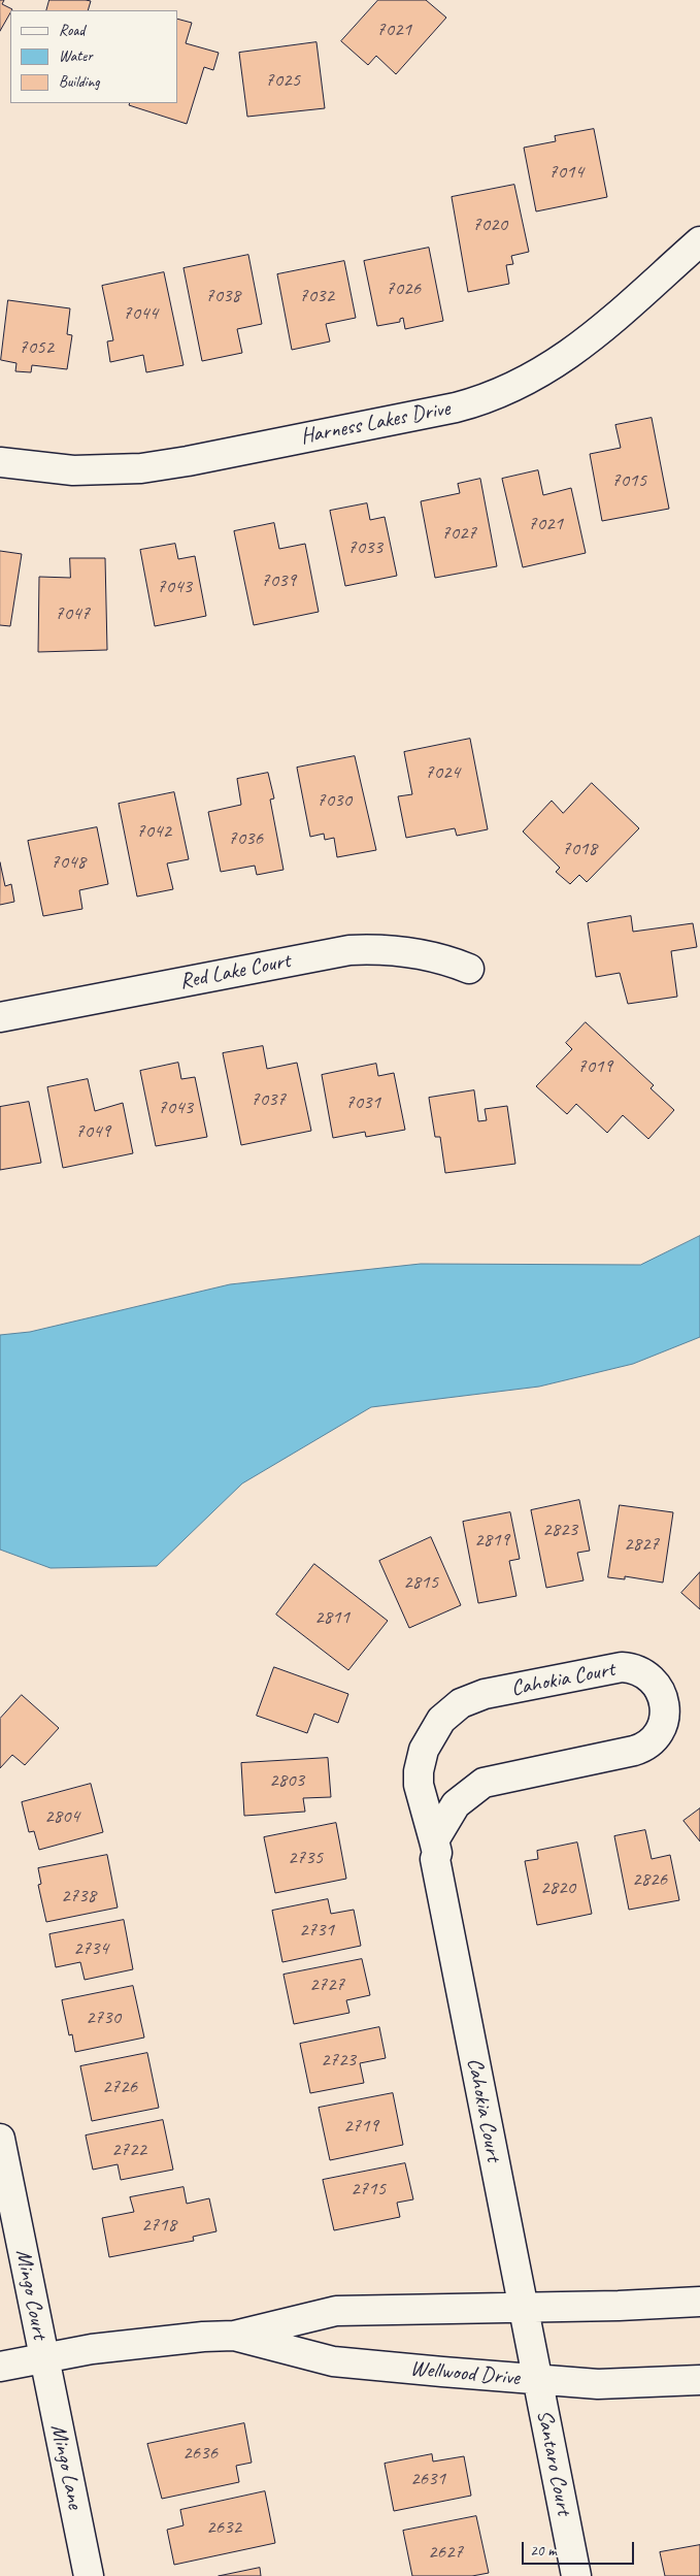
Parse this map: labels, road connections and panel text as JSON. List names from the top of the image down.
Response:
{
  "streets": {
    "street": [
      "Harness Lakes Drive",
      "Red Lake Court",
      "Cahokia Court",
      "Mingo Court",
      "Wellwood Drive",
      "Santaro Court",
      "Mingo Lane"
    ]
  },
  "crossings": [
    ["Cahokia Court", "Wellwood Drive"],
    ["Cahokia Court", "Santaro Court"],
    ["Mingo Court", "Wellwood Drive"],
    ["Mingo Court", "Mingo Lane"],
    ["Wellwood Drive", "Santaro Court"],
    ["Wellwood Drive", "Mingo Lane"]
  ],
  "house_numbers": [
    "7021",
    "7025",
    "7014",
    "7020",
    "7026",
    "7038",
    "7032",
    "7044",
    "7052",
    "7015",
    "7021",
    "7027",
    "7033",
    "7039",
    "7043",
    "7047",
    "7024",
    "7030",
    "7042",
    "7036",
    "7018",
    "7048",
    "7019",
    "7037",
    "7031",
    "7043",
    "7049",
    "2823",
    "2819",
    "2827",
    "2815",
    "2811",
    "2803",
    "2804",
    "2735",
    "2826",
    "2820",
    "2738",
    "2731",
    "2734",
    "2727",
    "2730",
    "2723",
    "2726",
    "2719",
    "2722",
    "2715",
    "2718",
    "2636",
    "2631",
    "2632",
    "2627"
  ],
  "legend": ["Road", "Water", "Building"],
  "scale_bar": "20 m"
}
